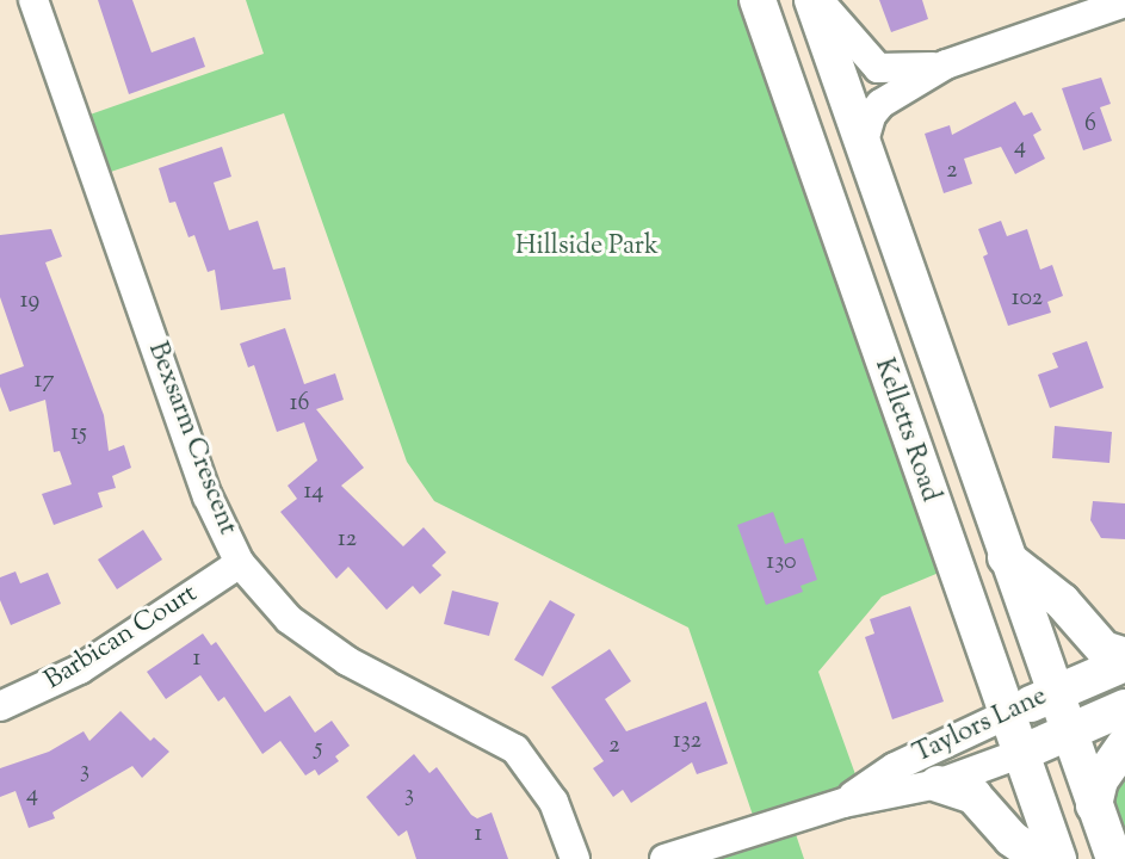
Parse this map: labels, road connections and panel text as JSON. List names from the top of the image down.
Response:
{
  "streets": {
    "main road": ["Kelletts Road", "Taylors Lane"],
    "street": ["Bexsarm Crescent", "Barbican Court"]
  },
  "crossings": [
    ["Kelletts Road", "Taylors Lane"],
    ["Bexsarm Crescent", "Barbican Court"]
  ],
  "parks": ["Hillside Park"],
  "house_numbers": [
    "6",
    "4",
    "2",
    "102",
    "19",
    "17",
    "16",
    "15",
    "14",
    "12",
    "130",
    "1",
    "132",
    "2",
    "5",
    "3",
    "4",
    "3",
    "1"
  ]
}
